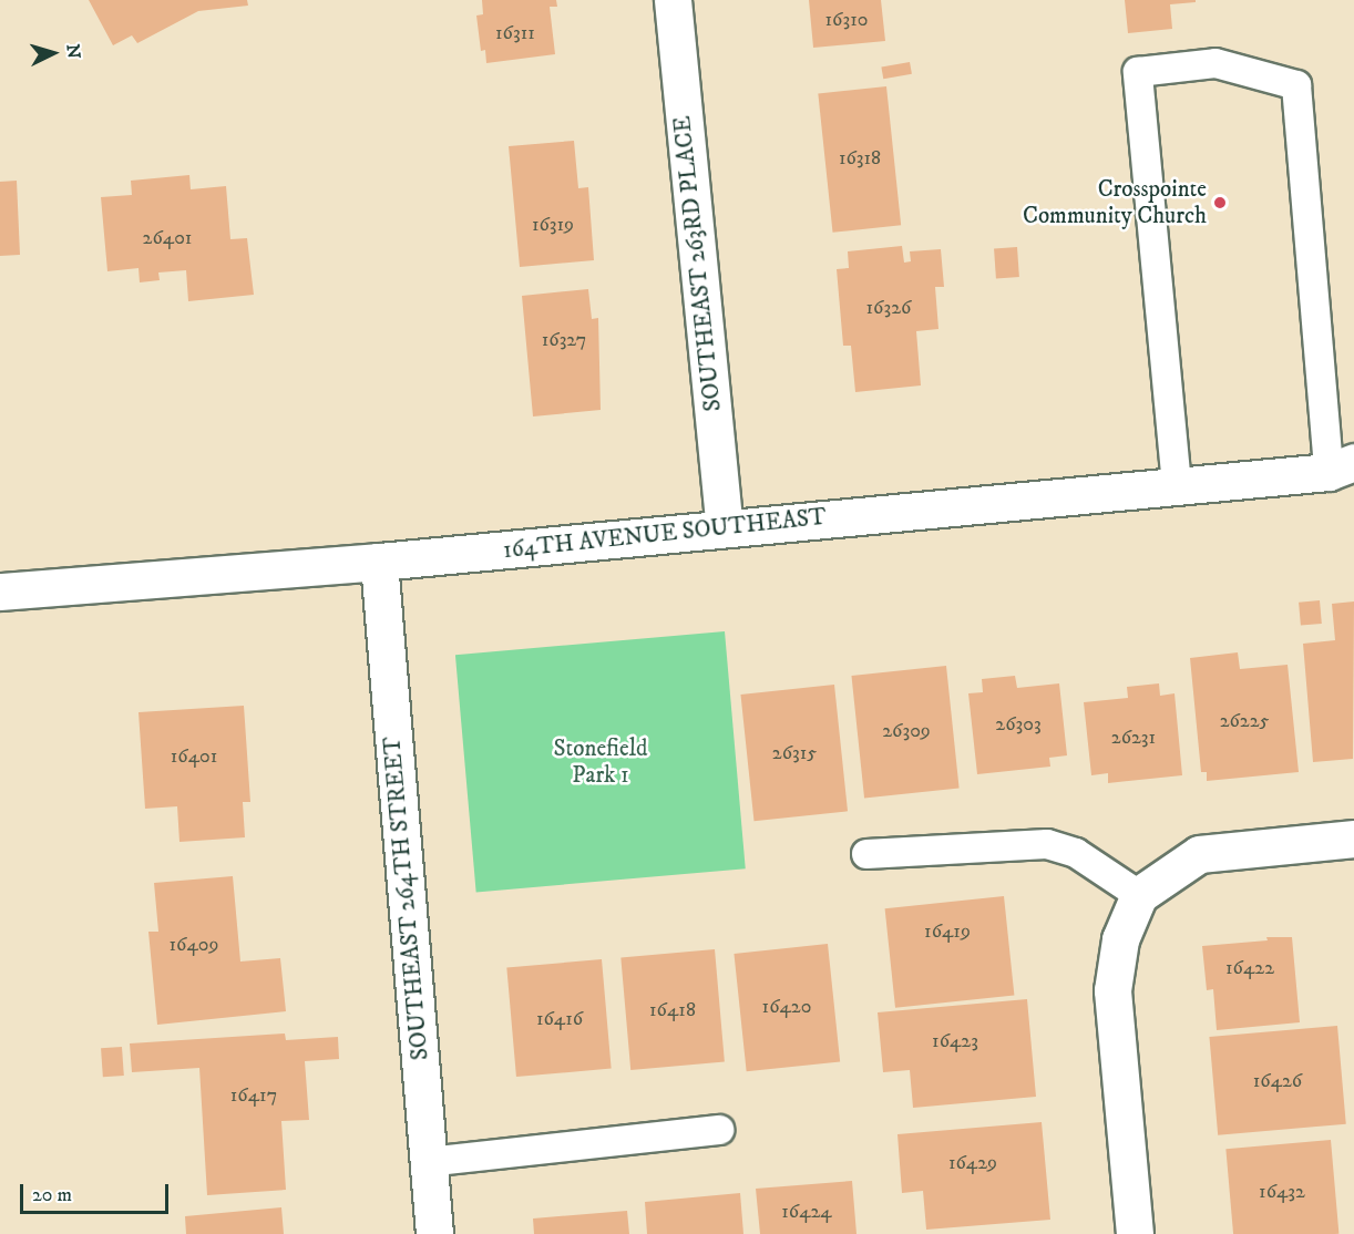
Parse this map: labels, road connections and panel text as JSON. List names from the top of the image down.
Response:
{
  "streets": {
    "street": ["SOUTHEAST 263RD PLACE", "164TH AVENUE SOUTHEAST", "SOUTHEAST 264TH STREET"]
  },
  "crossings": [
    ["SOUTHEAST 263RD PLACE", "164TH AVENUE SOUTHEAST"],
    ["164TH AVENUE SOUTHEAST", "SOUTHEAST 264TH STREET"]
  ],
  "parks": ["Stonefield Park 1"],
  "places": ["Crosspointe Community Church"],
  "house_numbers": [
    "16310",
    "16311",
    "16318",
    "16319",
    "26401",
    "16326",
    "16327",
    "26225",
    "26303",
    "26309",
    "26231",
    "26315",
    "16401",
    "16419",
    "16409",
    "16422",
    "16420",
    "16418",
    "16416",
    "16423",
    "16426",
    "16417",
    "16429",
    "16432",
    "16424"
  ],
  "scale_bar": "20 m",
  "north": "right"
}
